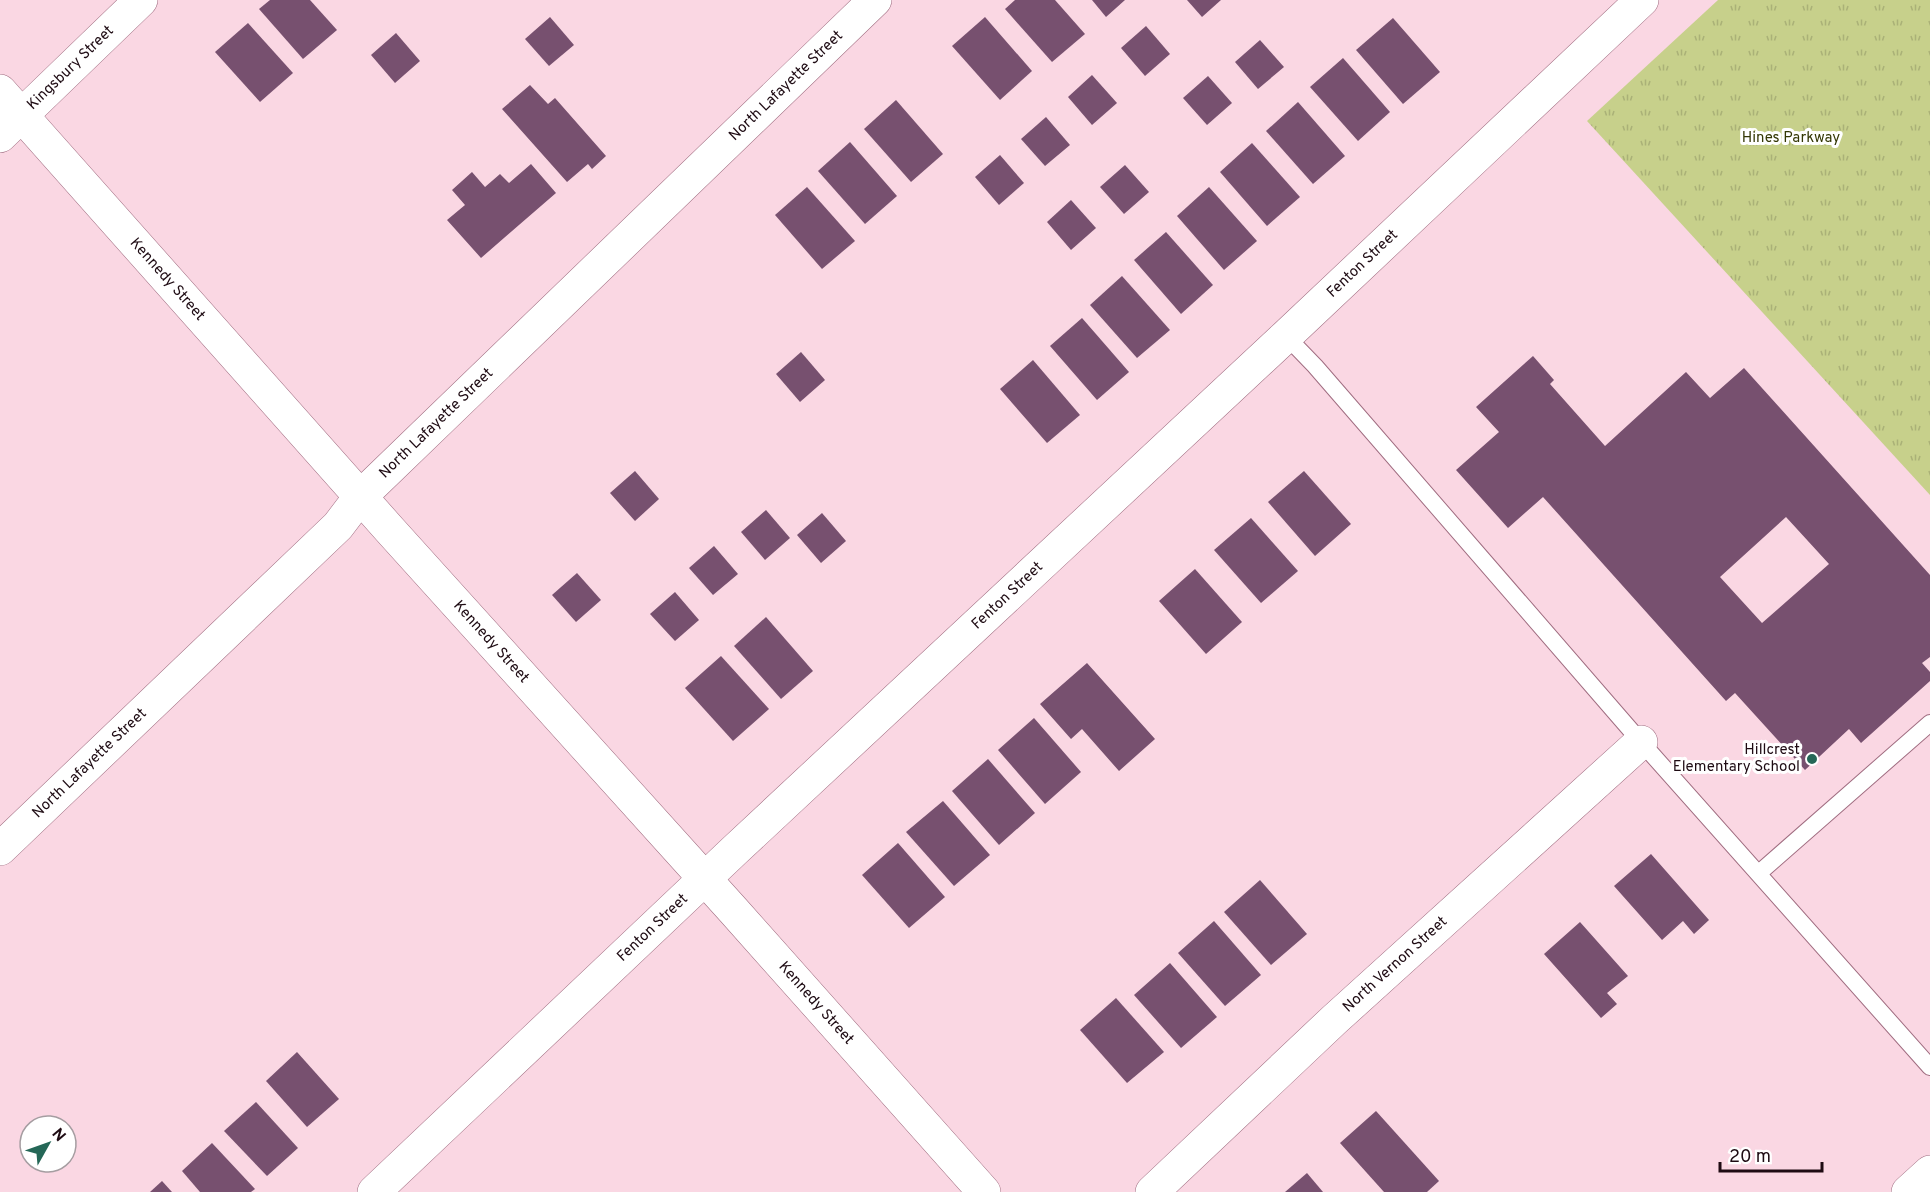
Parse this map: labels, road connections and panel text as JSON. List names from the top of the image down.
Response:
{
  "streets": {
    "street": [
      "Kingsbury Street",
      "North Lafayette Street",
      "Fenton Street",
      "Kennedy Street",
      "North Vernon Street"
    ]
  },
  "crossings": [
    ["Kingsbury Street", "Kennedy Street"],
    ["North Lafayette Street", "Kennedy Street"],
    ["Fenton Street", "Kennedy Street"]
  ],
  "parks": ["Hines Parkway"],
  "places": ["Hillcrest Elementary School"],
  "scale_bar": "20 m",
  "north": "top right"
}
